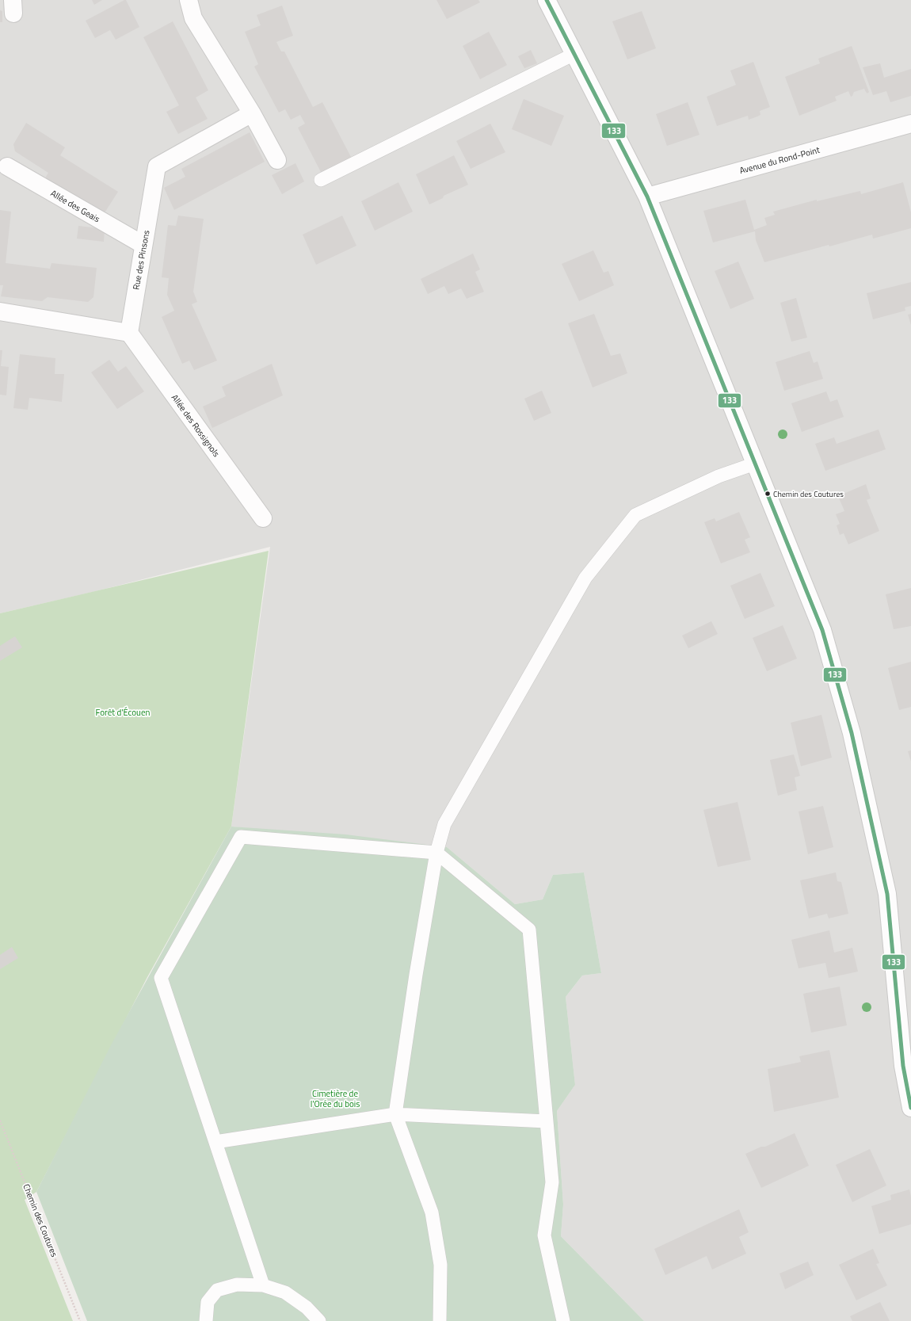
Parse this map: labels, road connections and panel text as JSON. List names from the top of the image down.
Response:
{
  "streets": {
    "street": [
      "Avenue du Rond-Point",
      "Allée des Geais",
      "Rue des Pinsons",
      "Allée des Rossignols"
    ],
    "path": ["Chemin des Coutures"]
  },
  "crossings": [
    ["Allée des Geais", "Rue des Pinsons"],
    ["Rue des Pinsons", "Allée des Rossignols"]
  ],
  "parks": ["Forêt d'Écouen", "Cimetière de l'Orée du bois"],
  "places": ["Chemin des Coutures"],
  "lines": ["transit line 133"]
}
